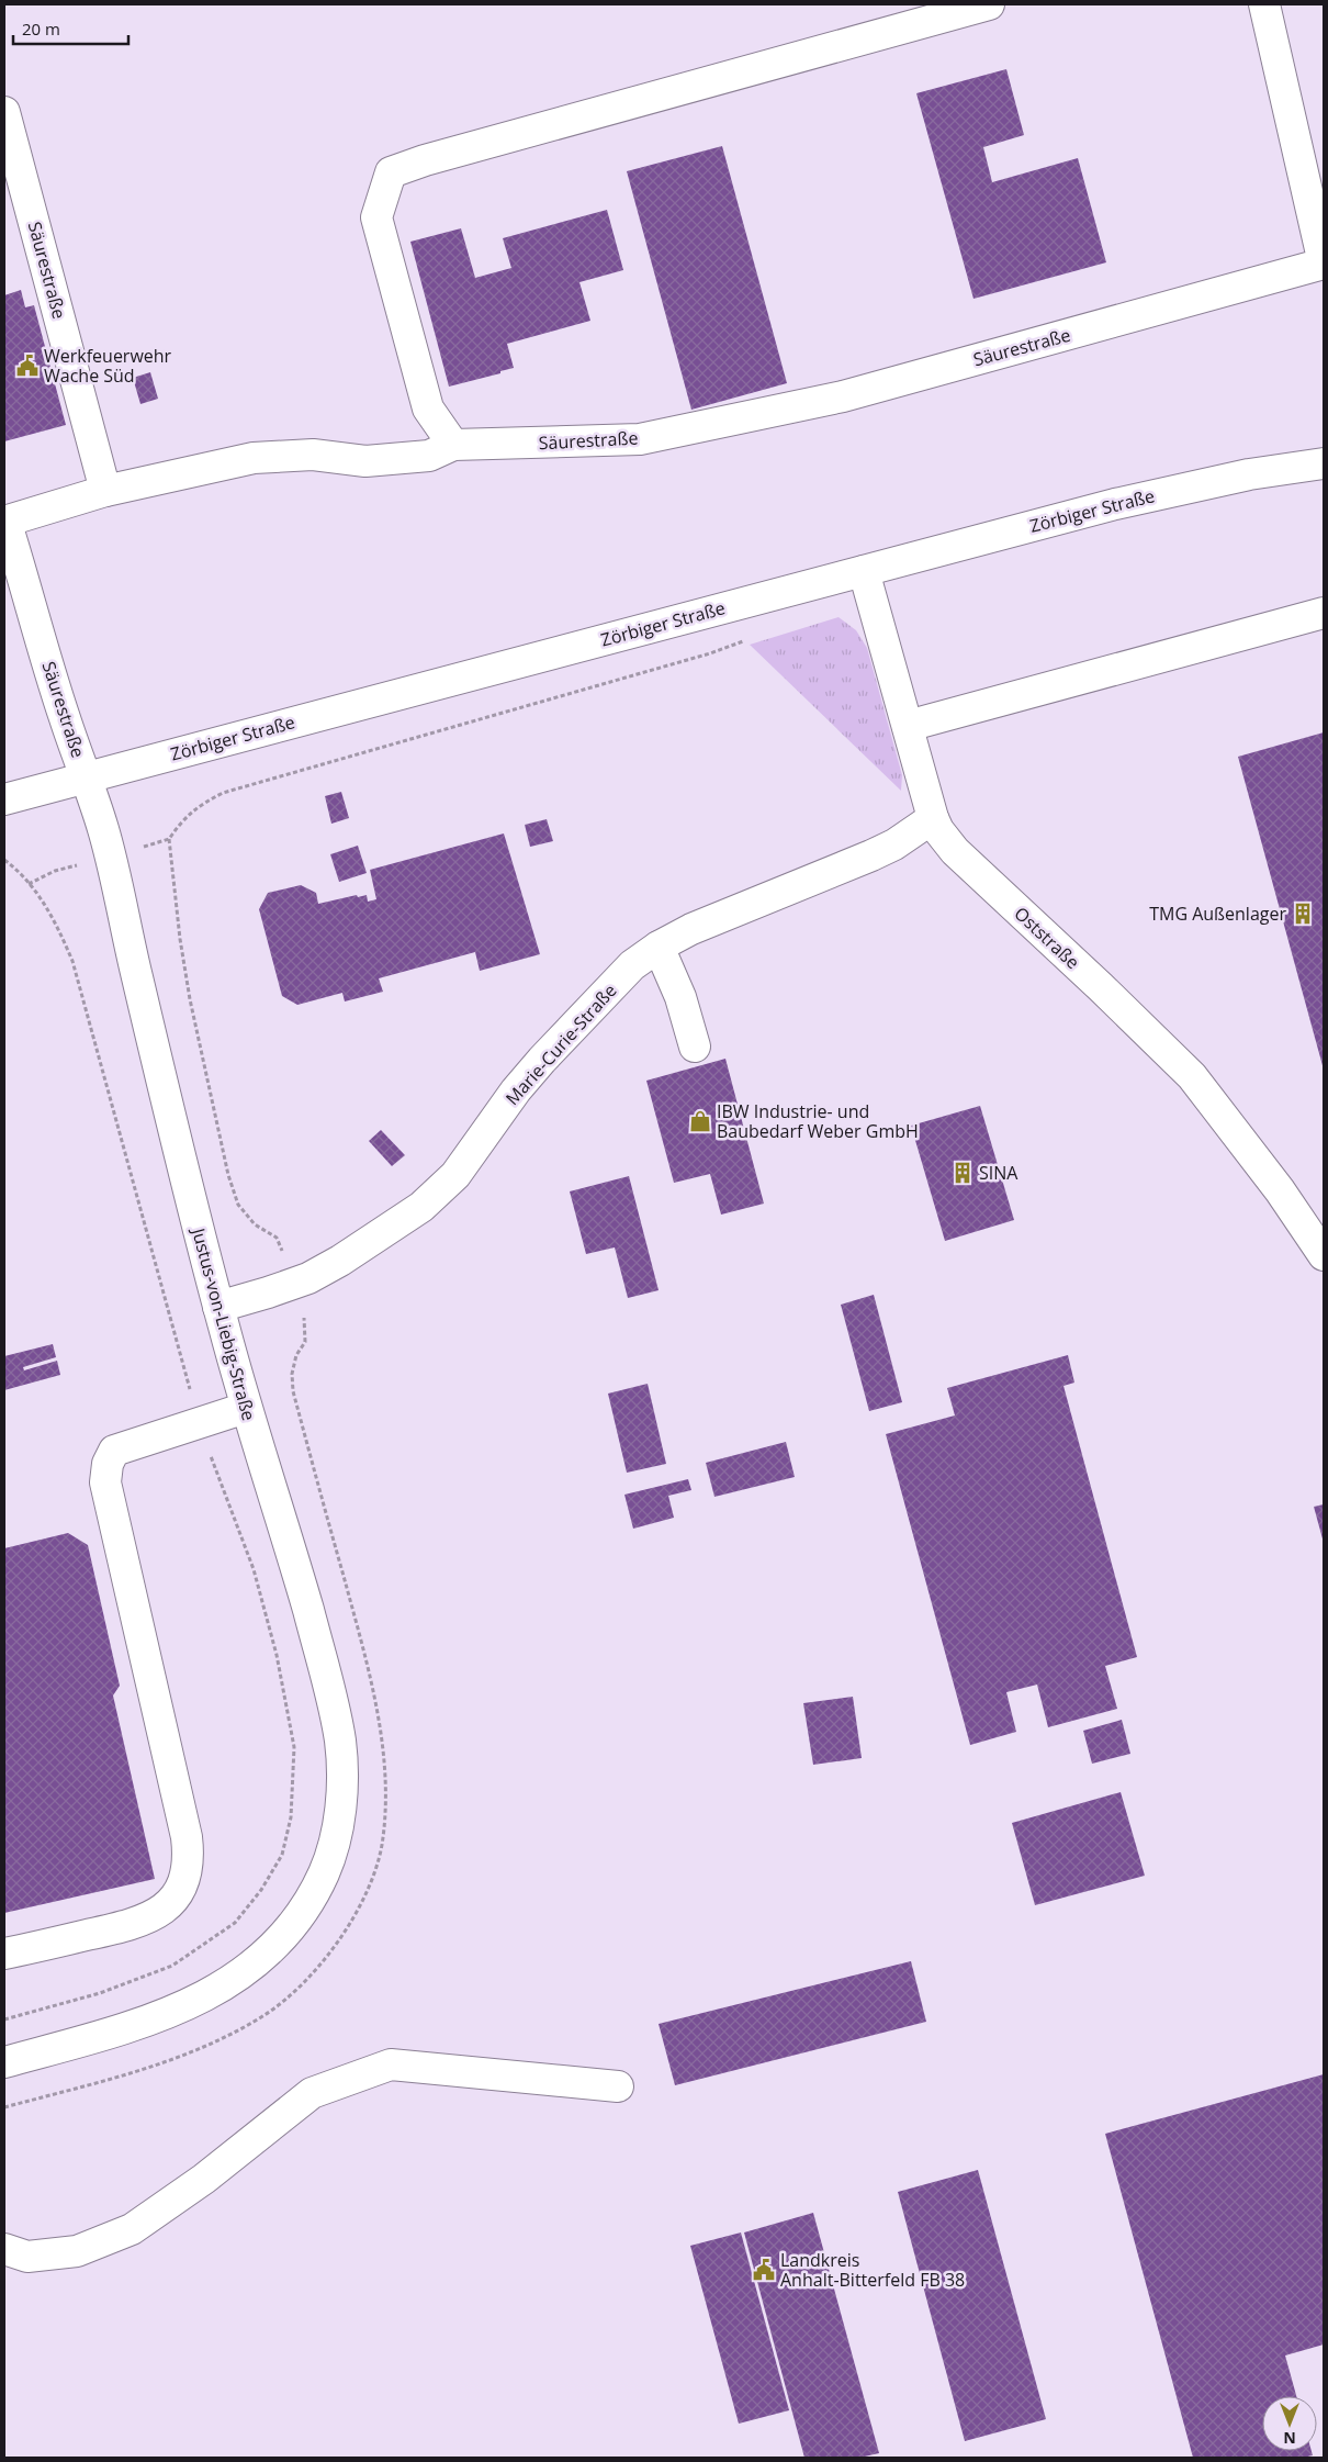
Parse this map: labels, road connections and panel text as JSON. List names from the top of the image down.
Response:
{
  "streets": {
    "street": [
      "Säurestraße",
      "Zörbiger Straße",
      "Oststraße",
      "Marie-Curie-Straße",
      "Justus-von-Liebig-Straße"
    ]
  },
  "crossings": [
    ["Säurestraße", "Zörbiger Straße"],
    ["Säurestraße", "Justus-von-Liebig-Straße"],
    ["Zörbiger Straße", "Oststraße"],
    ["Zörbiger Straße", "Justus-von-Liebig-Straße"],
    ["Oststraße", "Marie-Curie-Straße"],
    ["Marie-Curie-Straße", "Justus-von-Liebig-Straße"]
  ],
  "places": {
    "public building": ["Werkfeuerwehr Wache Süd", "Landkreis Anhalt-Bitterfeld FB 38"],
    "building": ["TMG Außenlager", "SINA"],
    "shop": ["IBW Industrie- und Baubedarf Weber GmbH"]
  },
  "scale_bar": "20 m",
  "north": "bottom"
}
